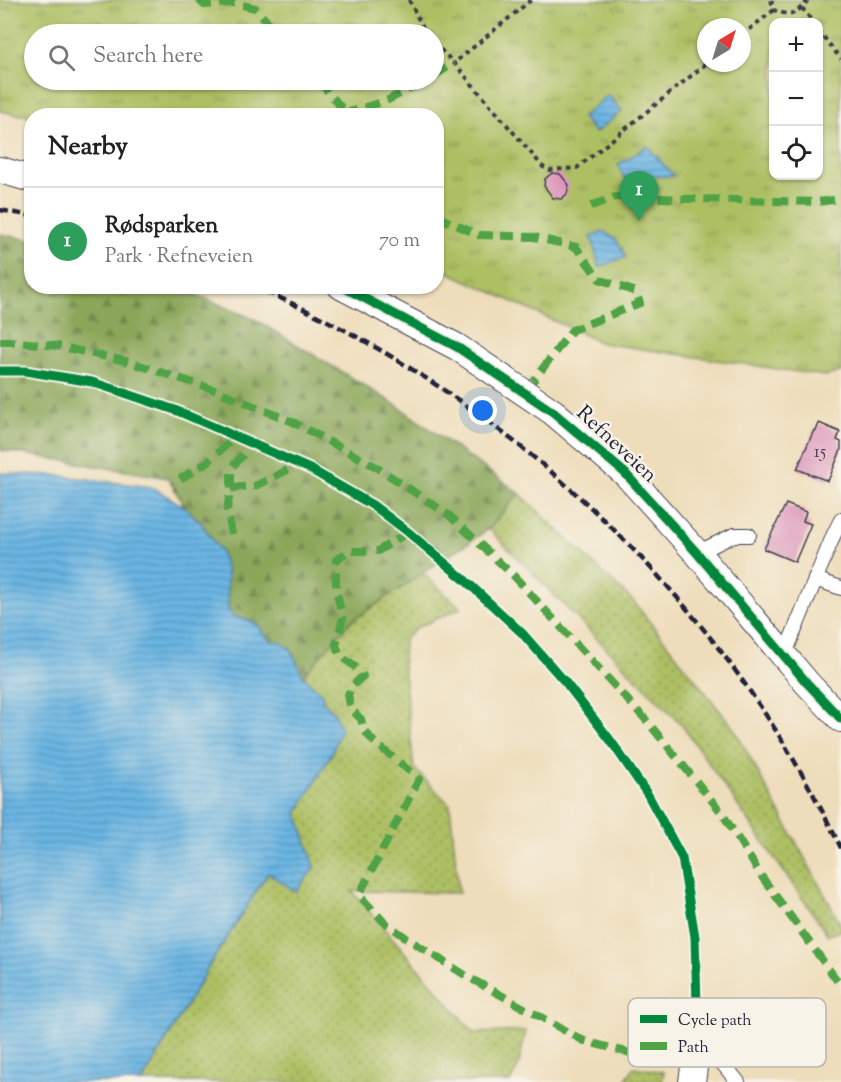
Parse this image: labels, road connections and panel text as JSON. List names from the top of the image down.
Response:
{
  "streets": {
    "street": ["Refneveien"]
  },
  "house_numbers": ["15"],
  "legend": ["Cycle path", "Path"],
  "north": "top right",
  "page": {
    "map_buttons": ["+", "−"],
    "search": "Search here",
    "heading": "Nearby",
    "pins": "1",
    "list": [
      {
        "mark": "1",
        "name": "Rødsparken",
        "note": "Park · Refneveien",
        "value": "70 m"
      }
    ]
  }
}
